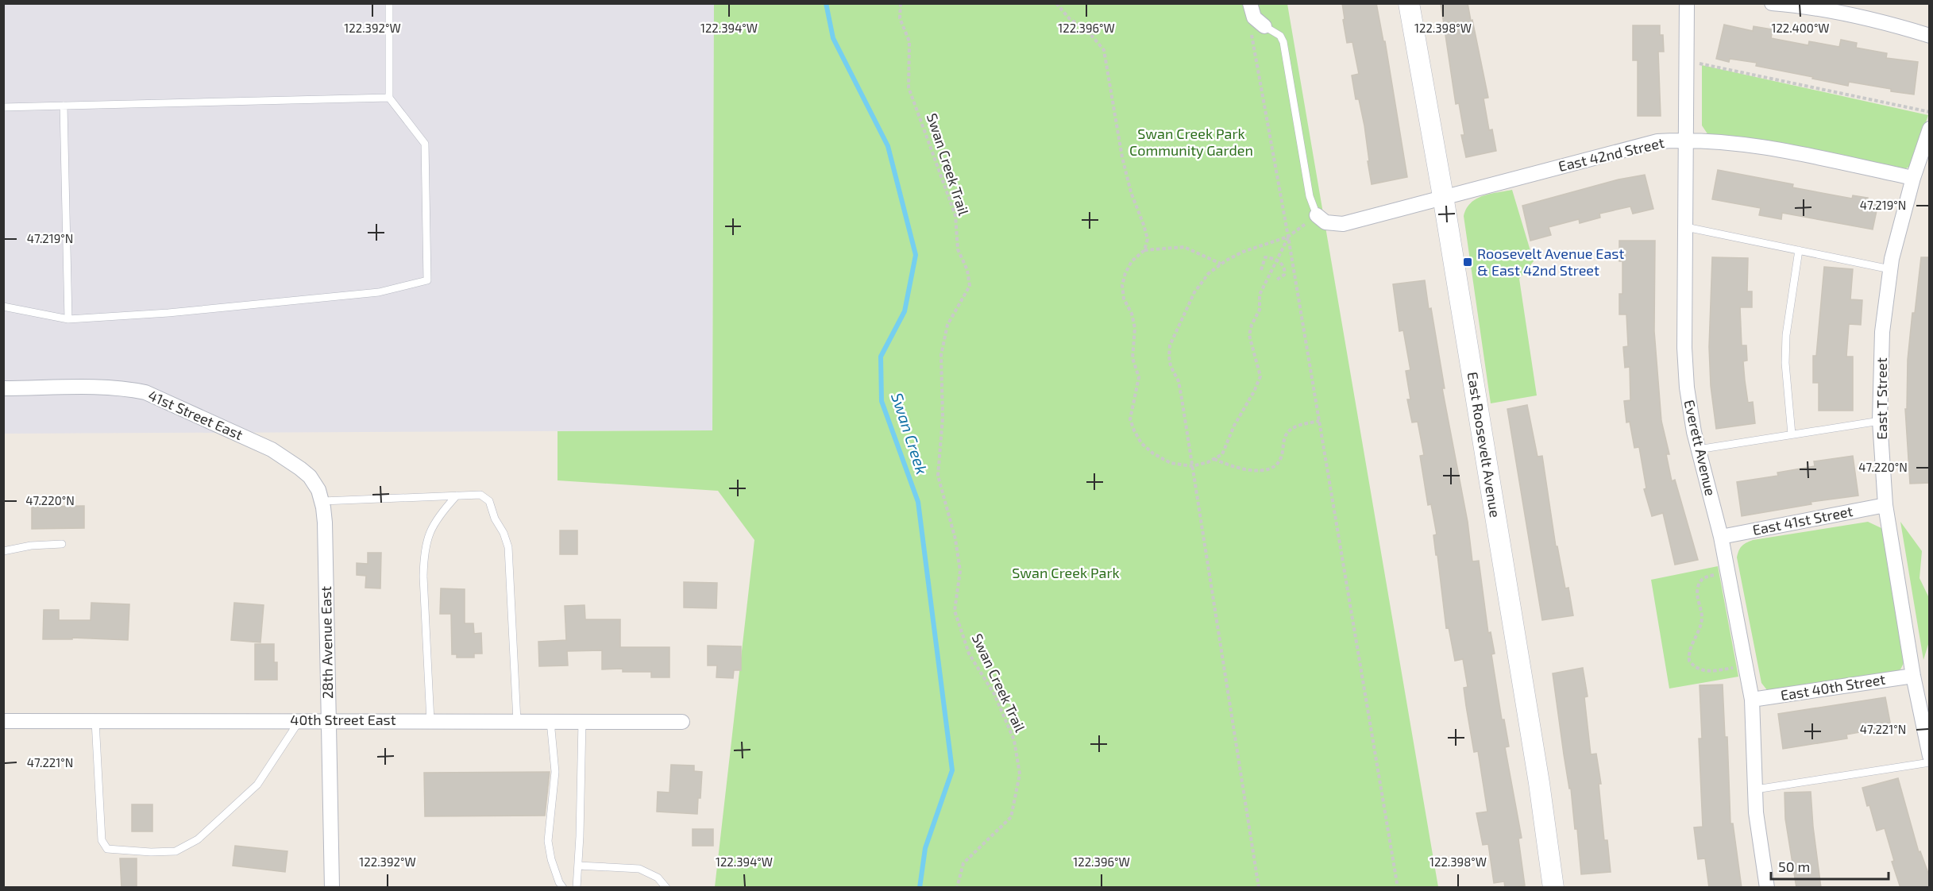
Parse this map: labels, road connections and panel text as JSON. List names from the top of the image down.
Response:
{
  "streets": {
    "street": [
      "East 42nd Street",
      "East T Street",
      "41st Street East",
      "East Roosevelt Avenue",
      "Everett Avenue",
      "East 41st Street",
      "28th Avenue East",
      "East 40th Street",
      "40th Street East"
    ],
    "path": ["Swan Creek Trail"]
  },
  "crossings": [
    ["East 42nd Street", "East T Street"],
    ["East 42nd Street", "East Roosevelt Avenue"],
    ["East 42nd Street", "Everett Avenue"],
    ["East T Street", "East 41st Street"],
    ["East T Street", "East 40th Street"],
    ["41st Street East", "28th Avenue East"],
    ["Everett Avenue", "East 41st Street"],
    ["Everett Avenue", "East 40th Street"],
    ["28th Avenue East", "40th Street East"]
  ],
  "water": ["Swan Creek"],
  "parks": ["Swan Creek Park Community Garden", "Swan Creek Park"],
  "places": {
    "transit": ["Roosevelt Avenue East & East 42nd Street"]
  },
  "scale_bar": "50 m",
  "coordinates": [
    "122.392°W",
    "122.394°W",
    "122.396°W",
    "122.398°W",
    "122.400°W",
    "47.219°N",
    "47.220°N",
    "47.221°N"
  ]
}
